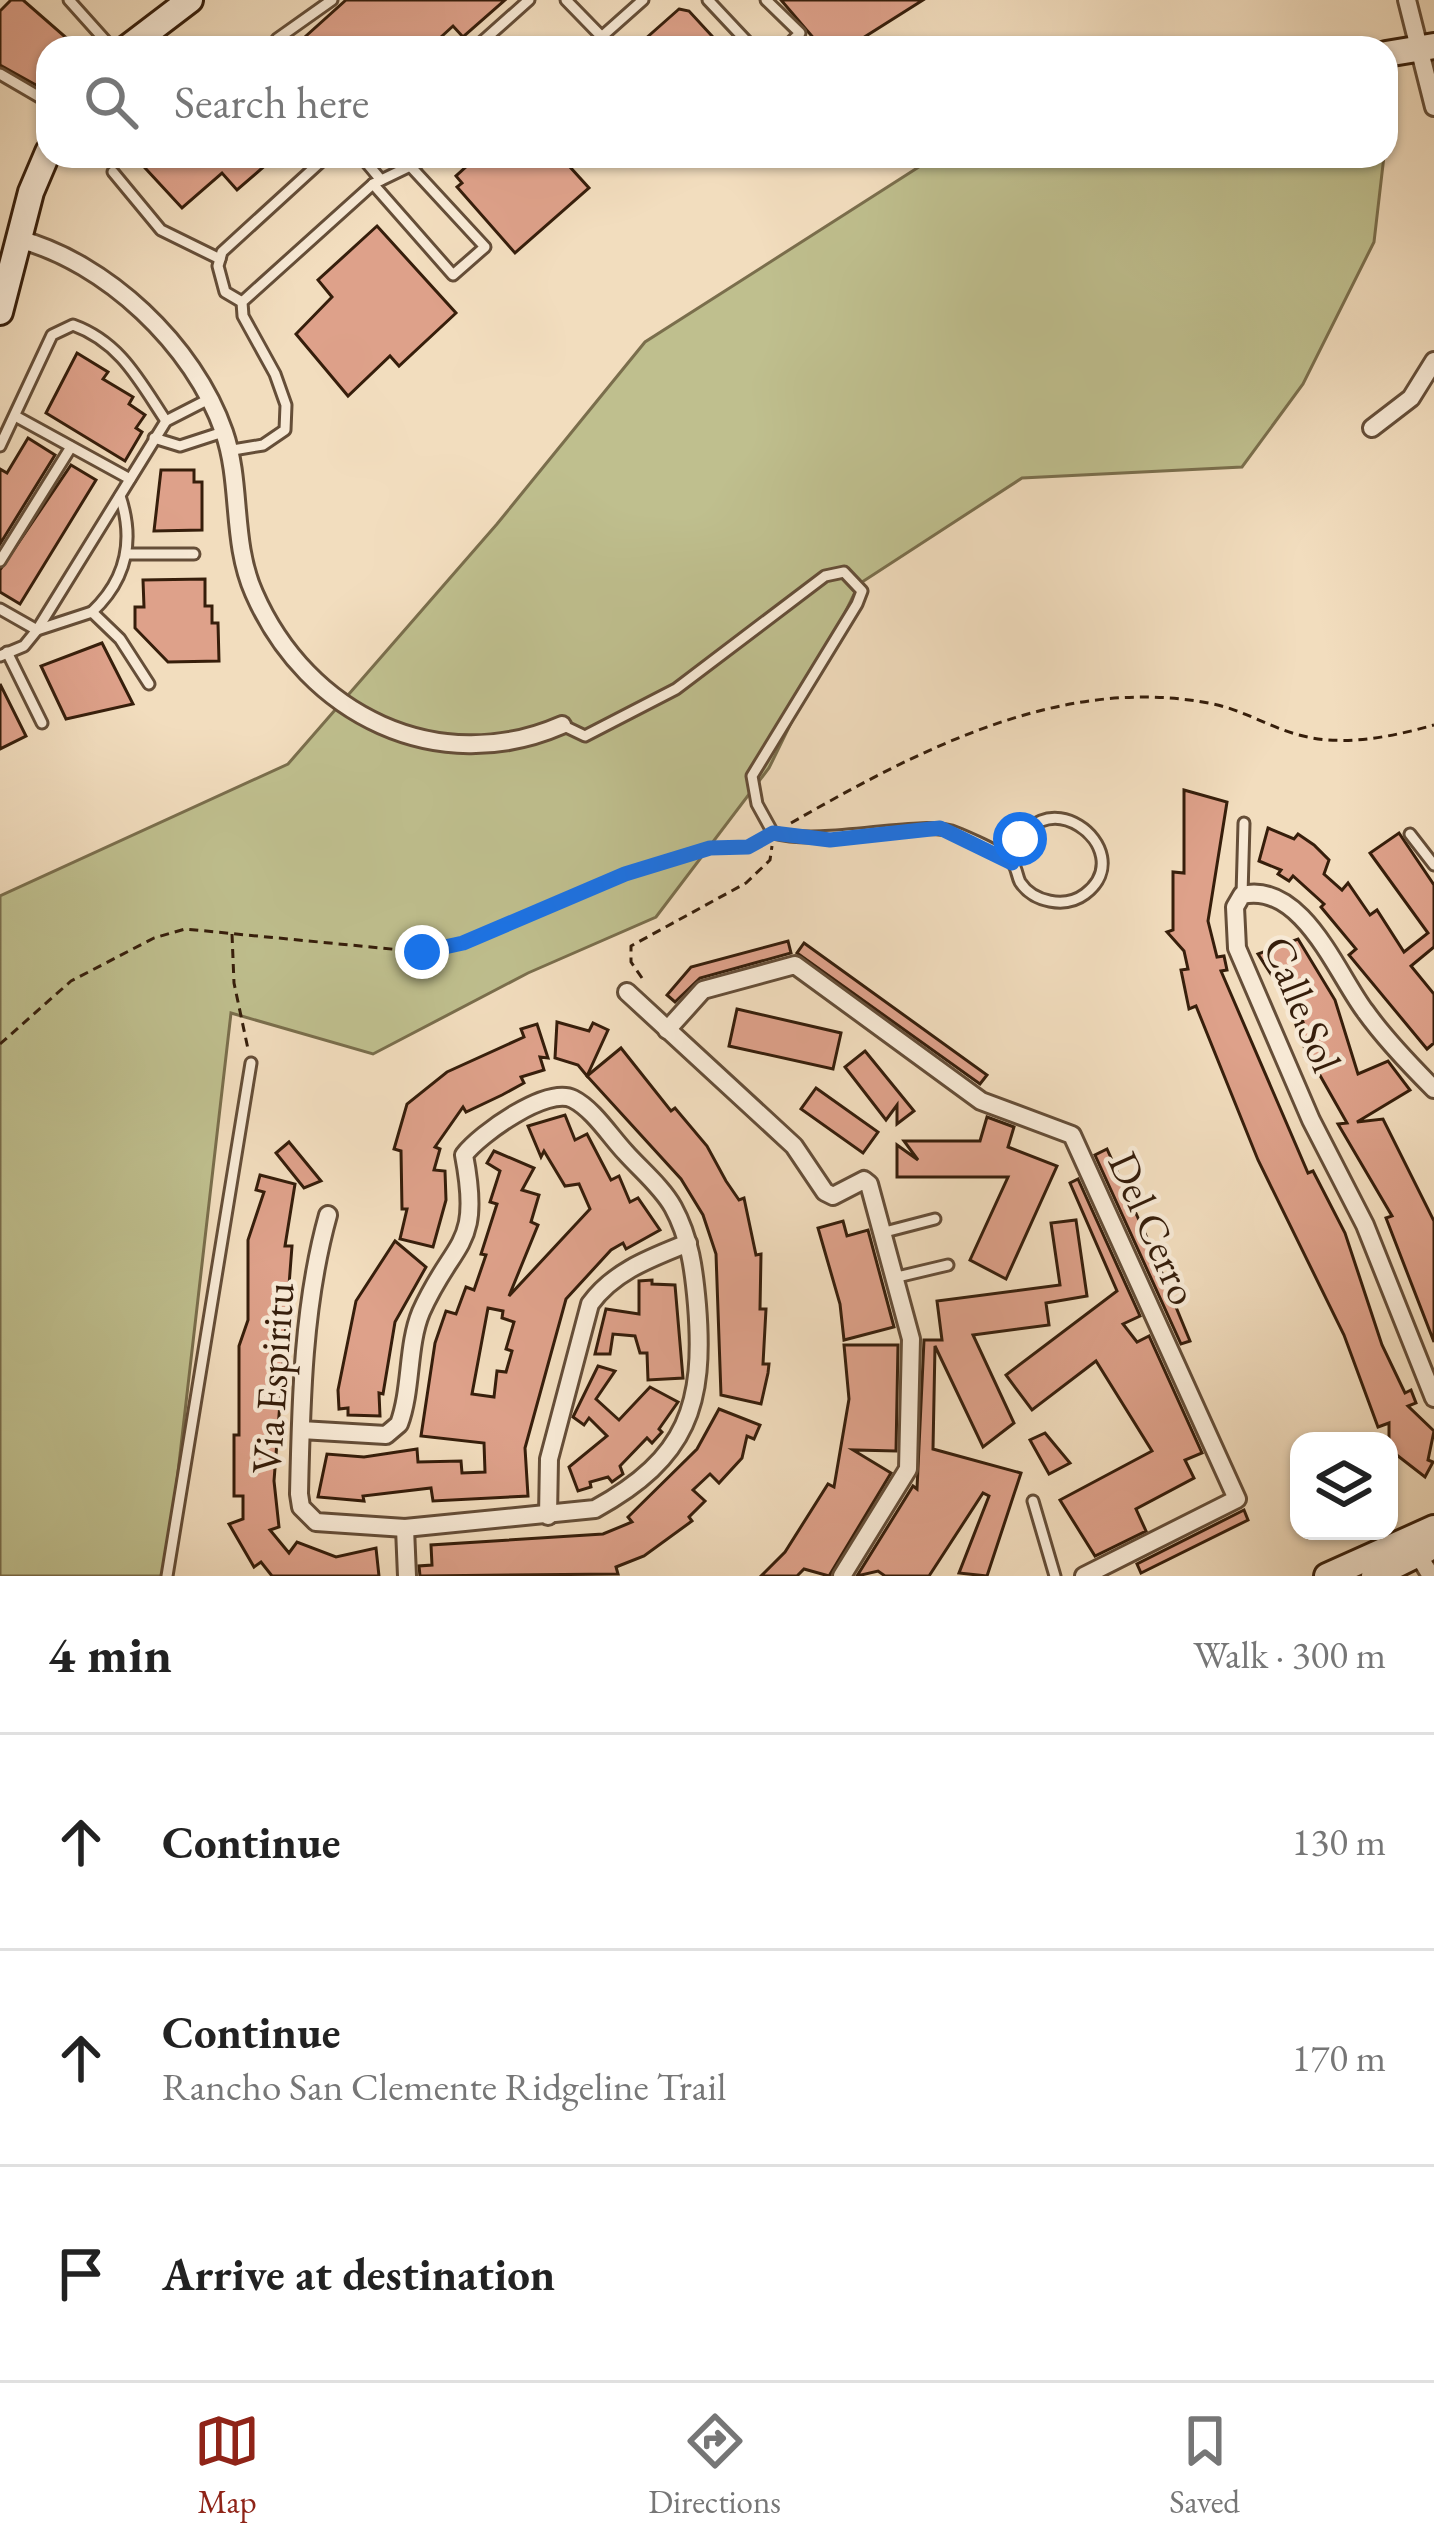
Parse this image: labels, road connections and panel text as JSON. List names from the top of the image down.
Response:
{
  "streets": {
    "street": ["Calle Sol", "Del Cerro", "Via Espiritu"]
  },
  "page": {
    "search": "Search here",
    "heading": ["4 min", "Walk · 300 m"],
    "list": [
      ["Continue", "130 m"],
      ["Continue", "Rancho San Clemente Ridgeline Trail", "170 m"],
      "Arrive at destination"
    ],
    "nav": ["Map", "Directions", "Saved"]
  }
}
